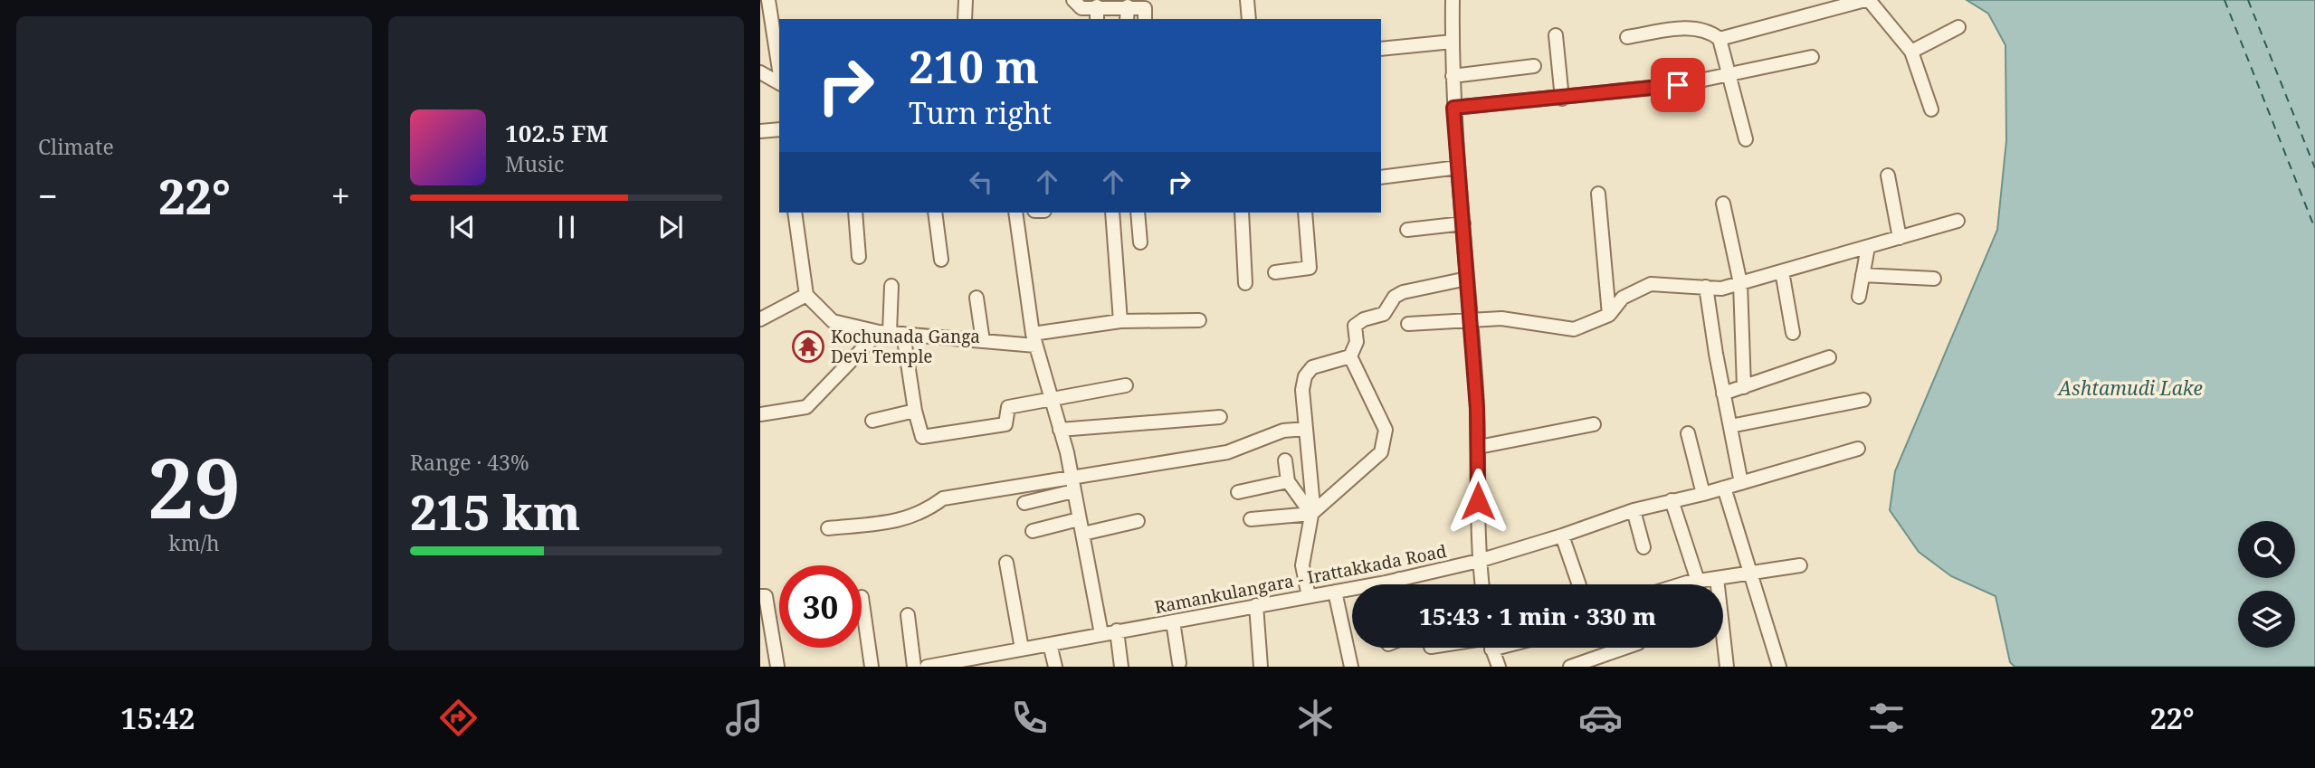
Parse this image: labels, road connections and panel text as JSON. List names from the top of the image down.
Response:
{
  "streets": {
    "street": ["Ramankulangara - Irattakkada Road"]
  },
  "water": ["Ashtamudi Lake"],
  "places": {
    "temple": ["Kochunada Ganga Devi Temple"]
  },
  "page": {
    "tile": [
      "Climate",
      ["29", "km/h"],
      ["Range · 43%", "215 km"]
    ],
    "turn": ["210 m", "Turn right"],
    "song": ["102.5 FM", "Music"],
    "heat": ["−", "22°", "+"],
    "limit": "30",
    "trip": "15:43 · 1 min · 330 m",
    "tabs": ["15:42", "22°"]
  }
}
